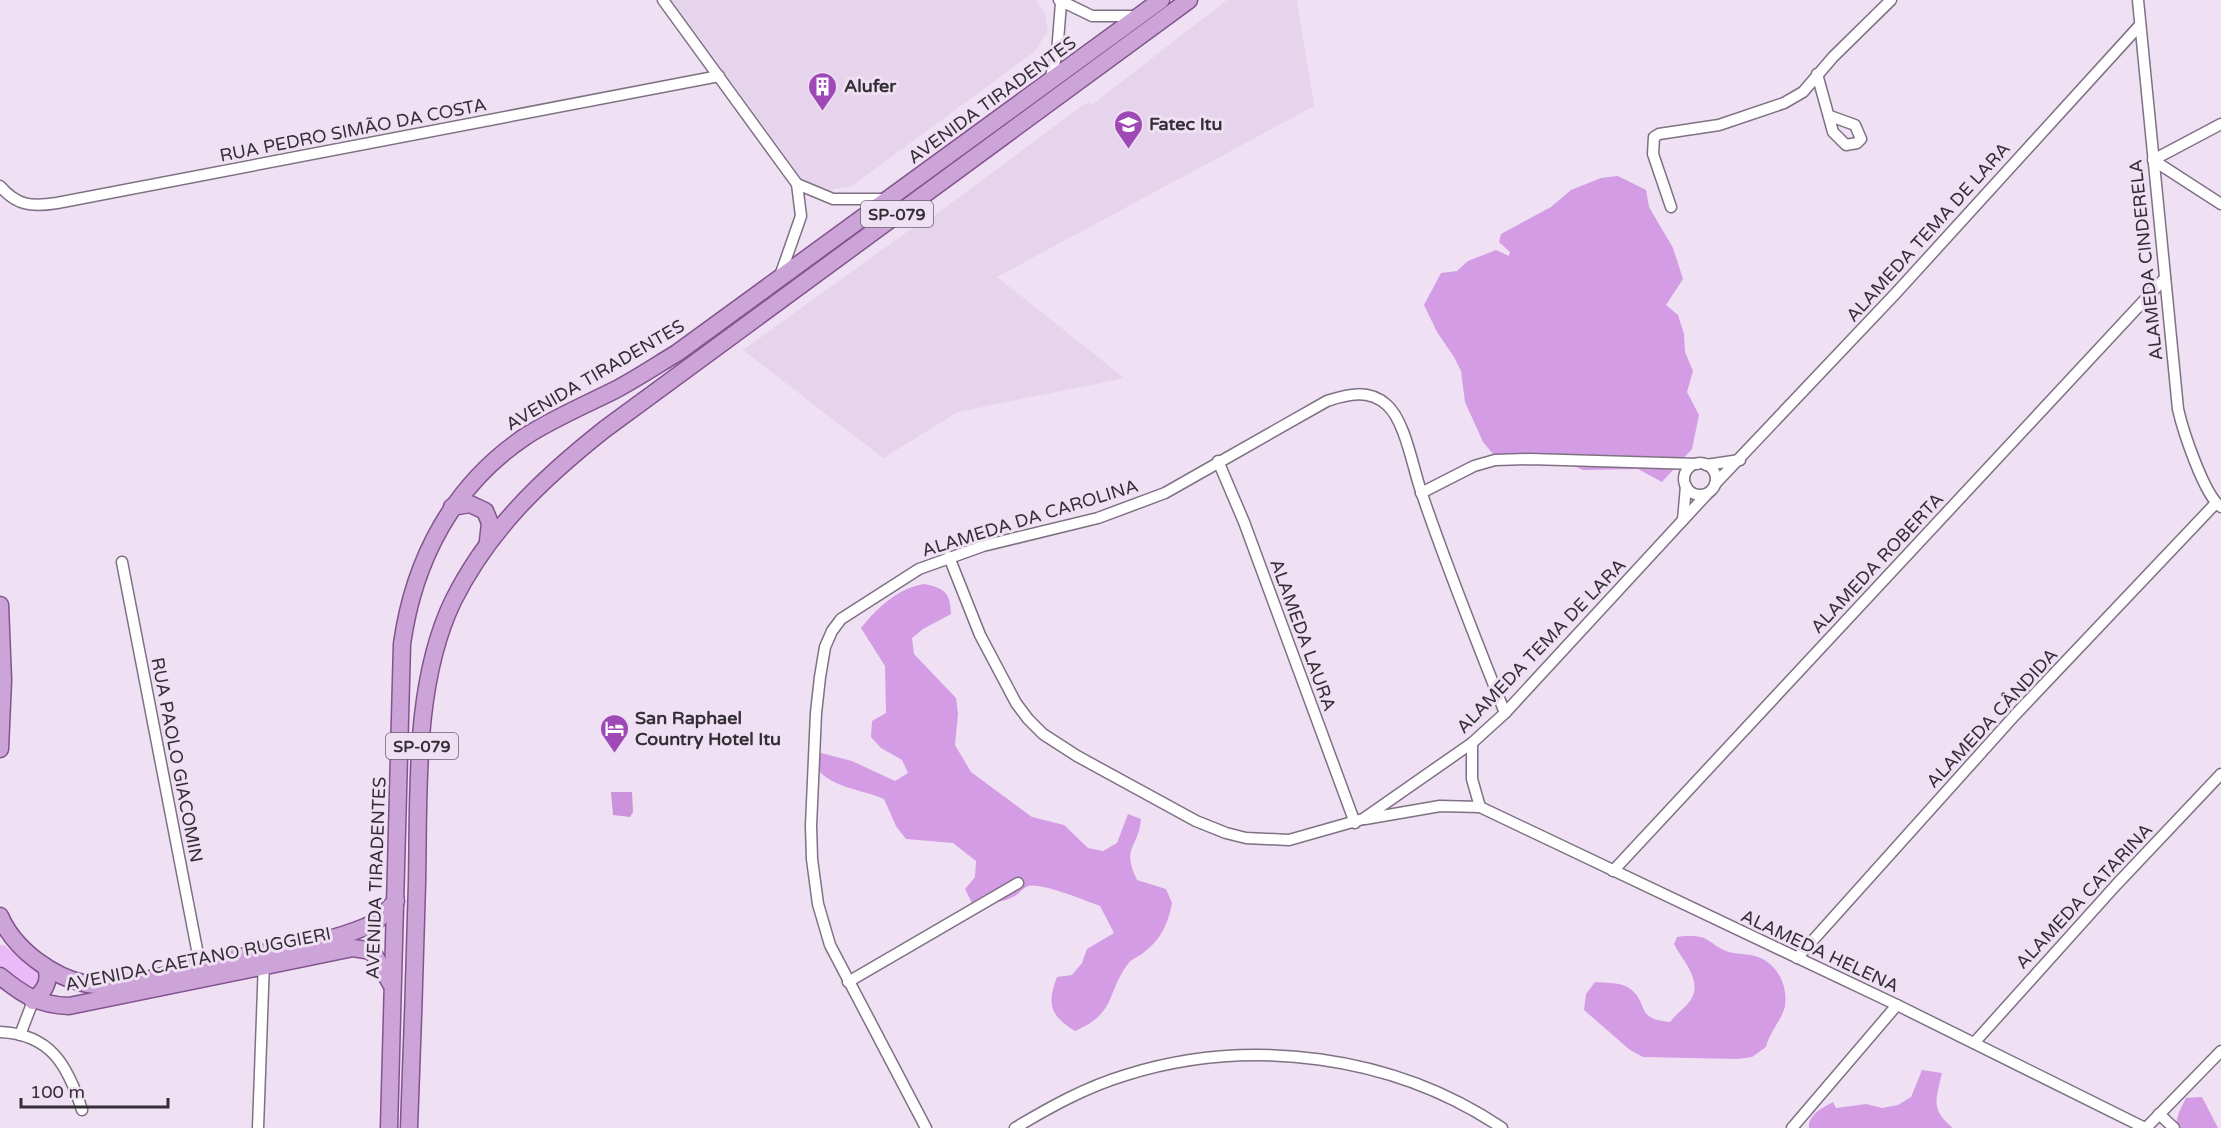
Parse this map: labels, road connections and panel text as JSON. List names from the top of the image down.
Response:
{
  "streets": {
    "main road": ["AVENIDA TIRADENTES", "SP-079", "AVENIDA CAETANO RUGGIERI"],
    "street": [
      "RUA PEDRO SIMÃO DA COSTA",
      "ALAMEDA TEMA DE LARA",
      "ALAMEDA CINDERELA",
      "ALAMEDA DA CAROLINA",
      "ALAMEDA ROBERTA",
      "ALAMEDA LAURA",
      "ALAMEDA CÂNDIDA",
      "RUA PAOLO GIACOMIN",
      "ALAMEDA CATARINA",
      "ALAMEDA HELENA"
    ]
  },
  "crossings": [
    ["AVENIDA TIRADENTES", "AVENIDA CAETANO RUGGIERI"],
    ["ALAMEDA TEMA DE LARA", "ALAMEDA CINDERELA"],
    ["ALAMEDA TEMA DE LARA", "ALAMEDA DA CAROLINA"],
    ["ALAMEDA TEMA DE LARA", "ALAMEDA LAURA"],
    ["ALAMEDA TEMA DE LARA", "ALAMEDA HELENA"],
    ["ALAMEDA CINDERELA", "ALAMEDA ROBERTA"],
    ["ALAMEDA CINDERELA", "ALAMEDA CÂNDIDA"],
    ["ALAMEDA DA CAROLINA", "ALAMEDA LAURA"],
    ["ALAMEDA ROBERTA", "ALAMEDA HELENA"],
    ["ALAMEDA LAURA", "ALAMEDA HELENA"],
    ["ALAMEDA CÂNDIDA", "ALAMEDA HELENA"],
    ["RUA PAOLO GIACOMIN", "AVENIDA CAETANO RUGGIERI"],
    ["ALAMEDA CATARINA", "ALAMEDA HELENA"]
  ],
  "places": {
    "building": ["Alufer"],
    "school or university": ["Fatec Itu"],
    "hotel": ["San Raphael Country Hotel Itu"]
  },
  "scale_bar": "100 m"
}
